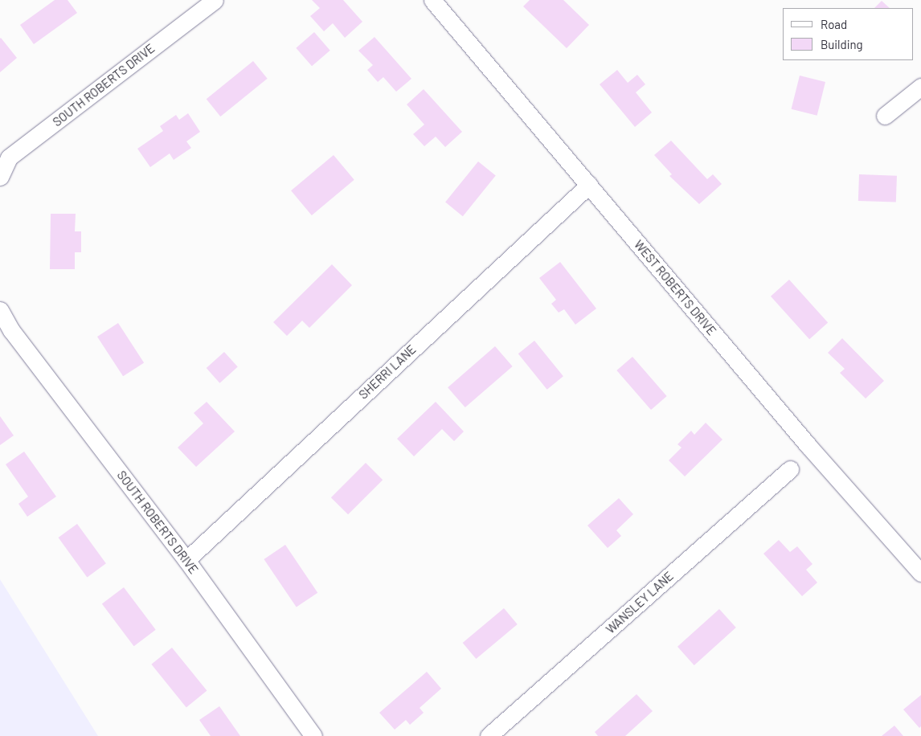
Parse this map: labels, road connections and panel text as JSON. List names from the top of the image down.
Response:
{
  "streets": {
    "street": [
      "SOUTH ROBERTS DRIVE",
      "WEST ROBERTS DRIVE",
      "SHERRI LANE",
      "WANSLEY LANE"
    ]
  },
  "crossings": [
    ["SOUTH ROBERTS DRIVE", "SHERRI LANE"],
    ["WEST ROBERTS DRIVE", "SHERRI LANE"]
  ],
  "legend": ["Road", "Building"]
}
